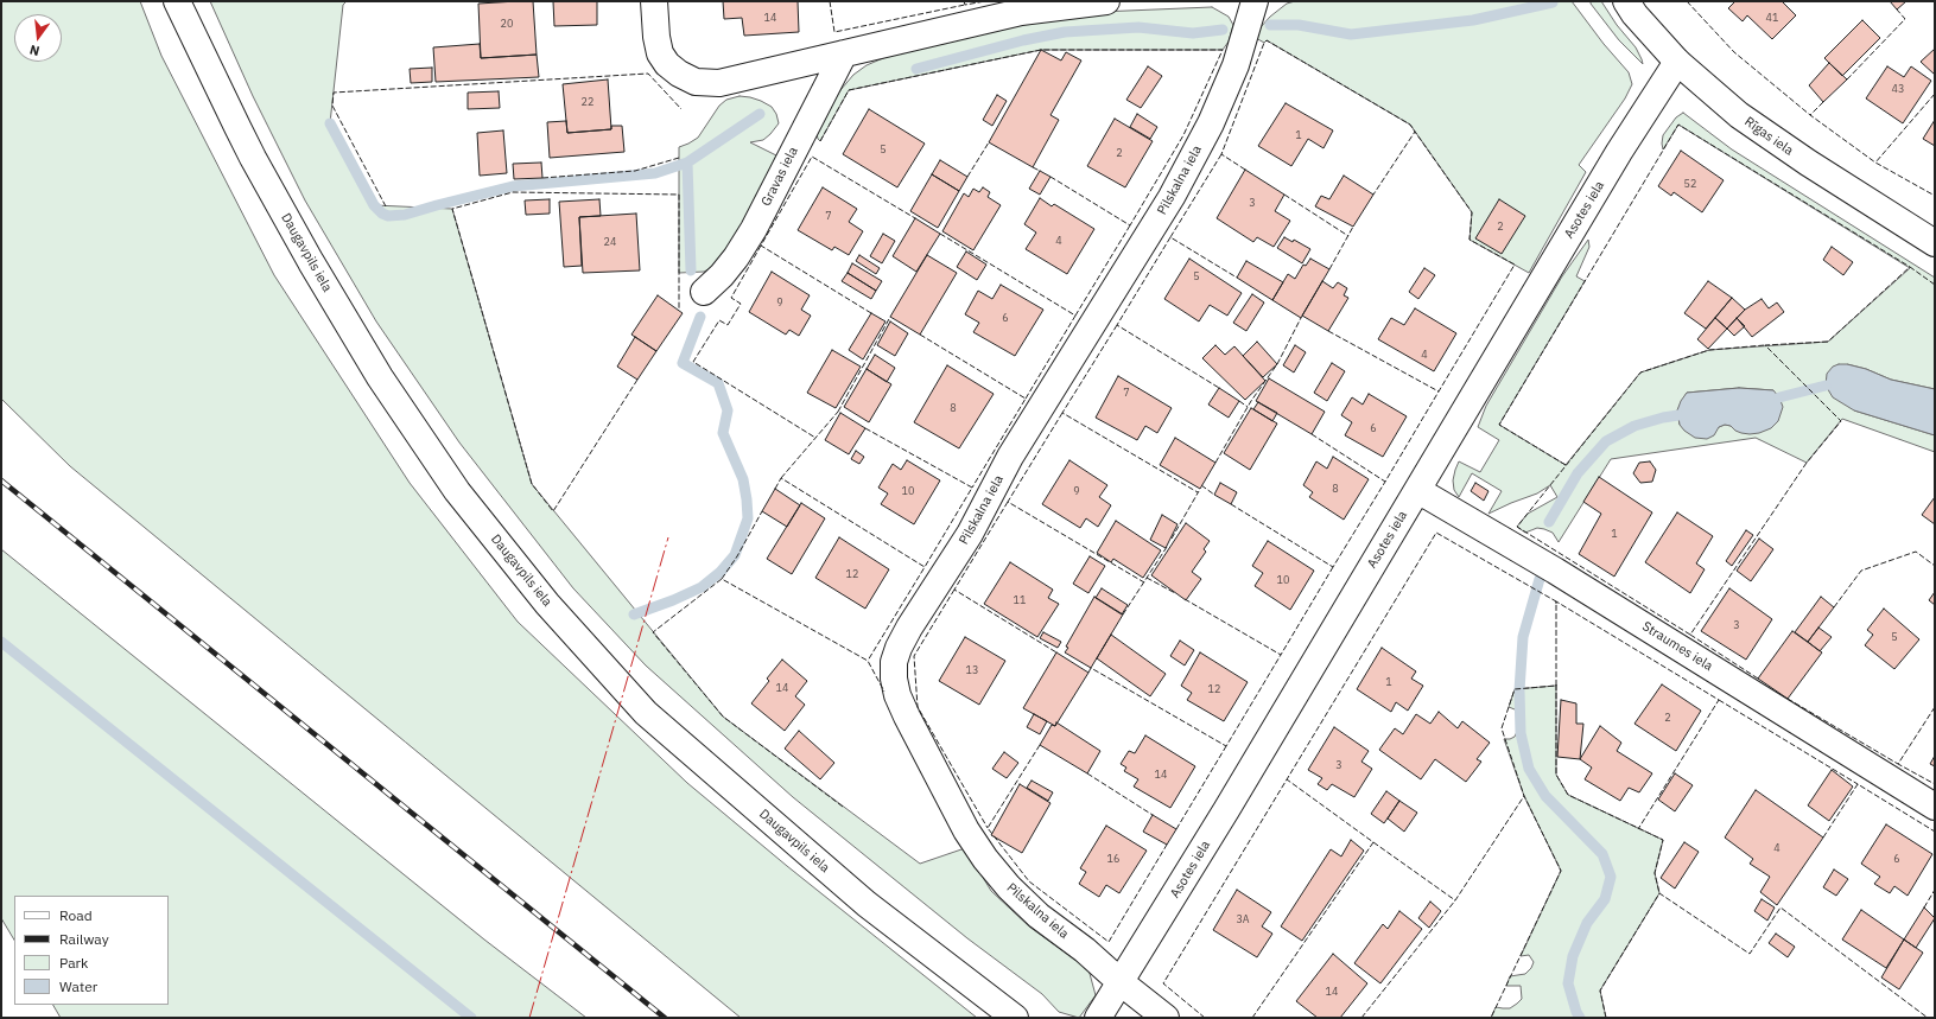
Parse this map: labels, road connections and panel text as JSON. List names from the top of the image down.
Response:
{
  "streets": {
    "main road": [
      "Rīgas iela",
      "Gravas iela",
      "Pilskalna iela",
      "Asotes iela",
      "Daugavpils iela",
      "Straumes iela"
    ]
  },
  "crossings": [
    ["Rīgas iela", "Asotes iela"],
    ["Pilskalna iela", "Asotes iela"],
    ["Asotes iela", "Straumes iela"]
  ],
  "house_numbers": [
    "14",
    "41",
    "20",
    "43",
    "22",
    "1",
    "5",
    "2",
    "52",
    "3",
    "7",
    "2",
    "4",
    "24",
    "5",
    "9",
    "6",
    "4",
    "7",
    "8",
    "6",
    "8",
    "10",
    "9",
    "1",
    "12",
    "10",
    "11",
    "3",
    "5",
    "13",
    "1",
    "14",
    "12",
    "2",
    "3",
    "14",
    "4",
    "16",
    "6",
    "3A",
    "14"
  ],
  "legend": [
    "Road",
    "Railway",
    "Park",
    "Water"
  ],
  "north": "bottom"
}
